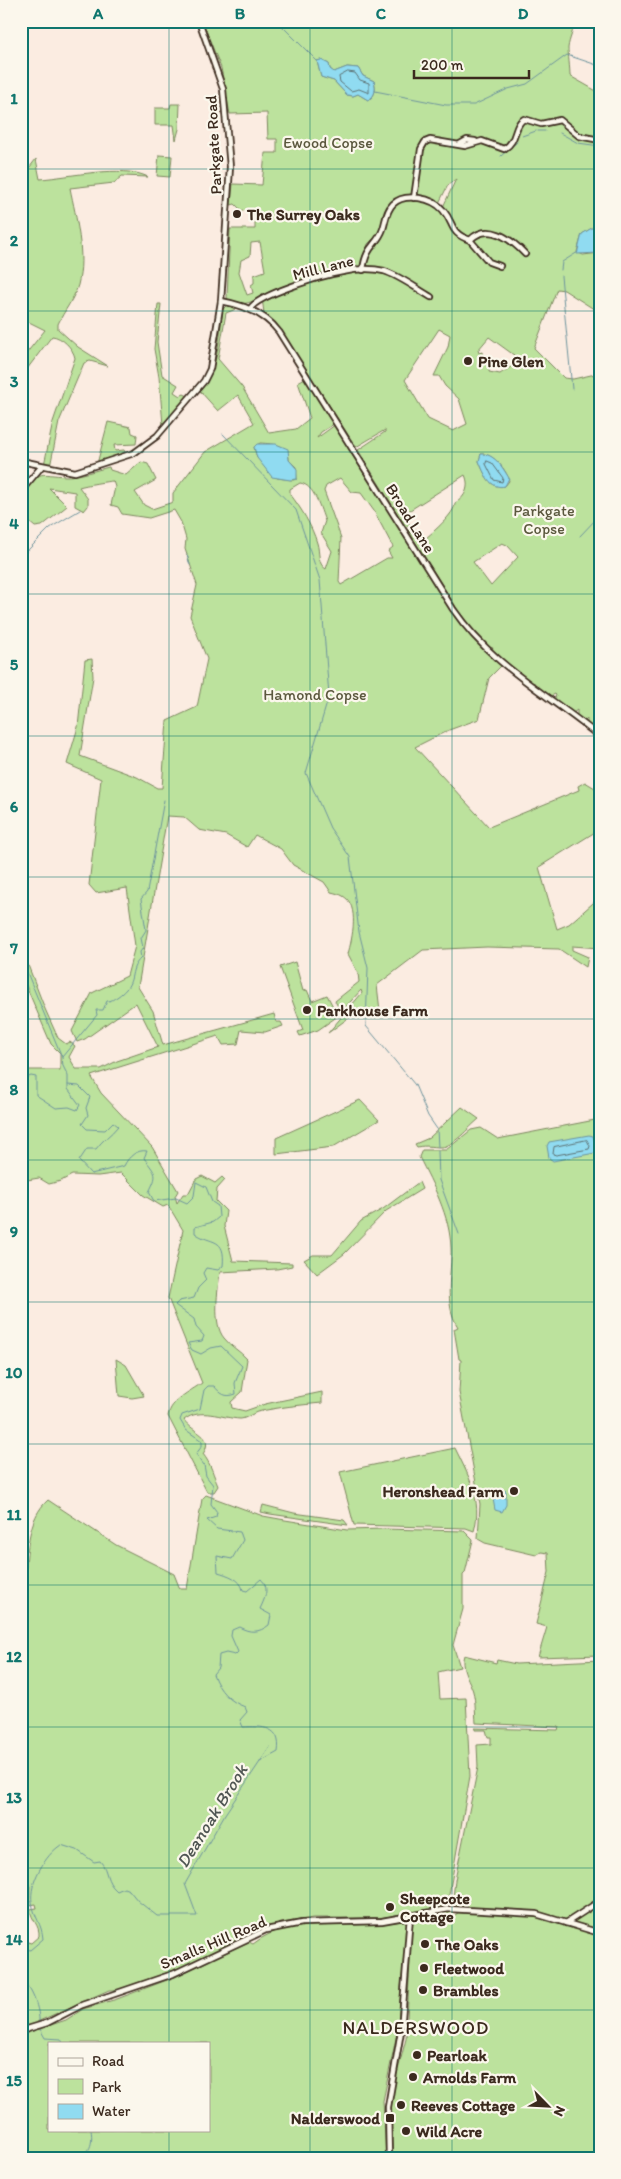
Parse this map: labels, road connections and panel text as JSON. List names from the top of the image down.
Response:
{
  "streets": {
    "street": [
      "Parkgate Road",
      "Mill Lane",
      "Broad Lane",
      "Smalls Hill Road"
    ]
  },
  "crossings": [
    ["Parkgate Road", "Broad Lane"],
    ["Mill Lane", "Broad Lane"]
  ],
  "districts": ["NALDERSWOOD"],
  "water": ["Deanoak Brook"],
  "parks": ["Ewood Copse", "Parkgate Copse", "Hamond Copse"],
  "places": {
    "other": [
      "The Surrey Oaks",
      "Pine Glen",
      "Parkhouse Farm",
      "Heronshead Farm",
      "Sheepcote Cottage",
      "The Oaks",
      "Fleetwood",
      "Brambles",
      "Pearloak",
      "Arnolds Farm",
      "Reeves Cottage",
      "Wild Acre"
    ],
    "transit": ["Nalderswood"]
  },
  "legend": ["Road", "Park", "Water"],
  "scale_bar": "200 m",
  "north": "bottom right",
  "grid": {
    "columns": [
      "A",
      "B",
      "C",
      "D"
    ],
    "rows": [
      "1",
      "2",
      "3",
      "4",
      "5",
      "6",
      "7",
      "8",
      "9",
      "10",
      "11",
      "12",
      "13",
      "14",
      "15"
    ]
  }
}
